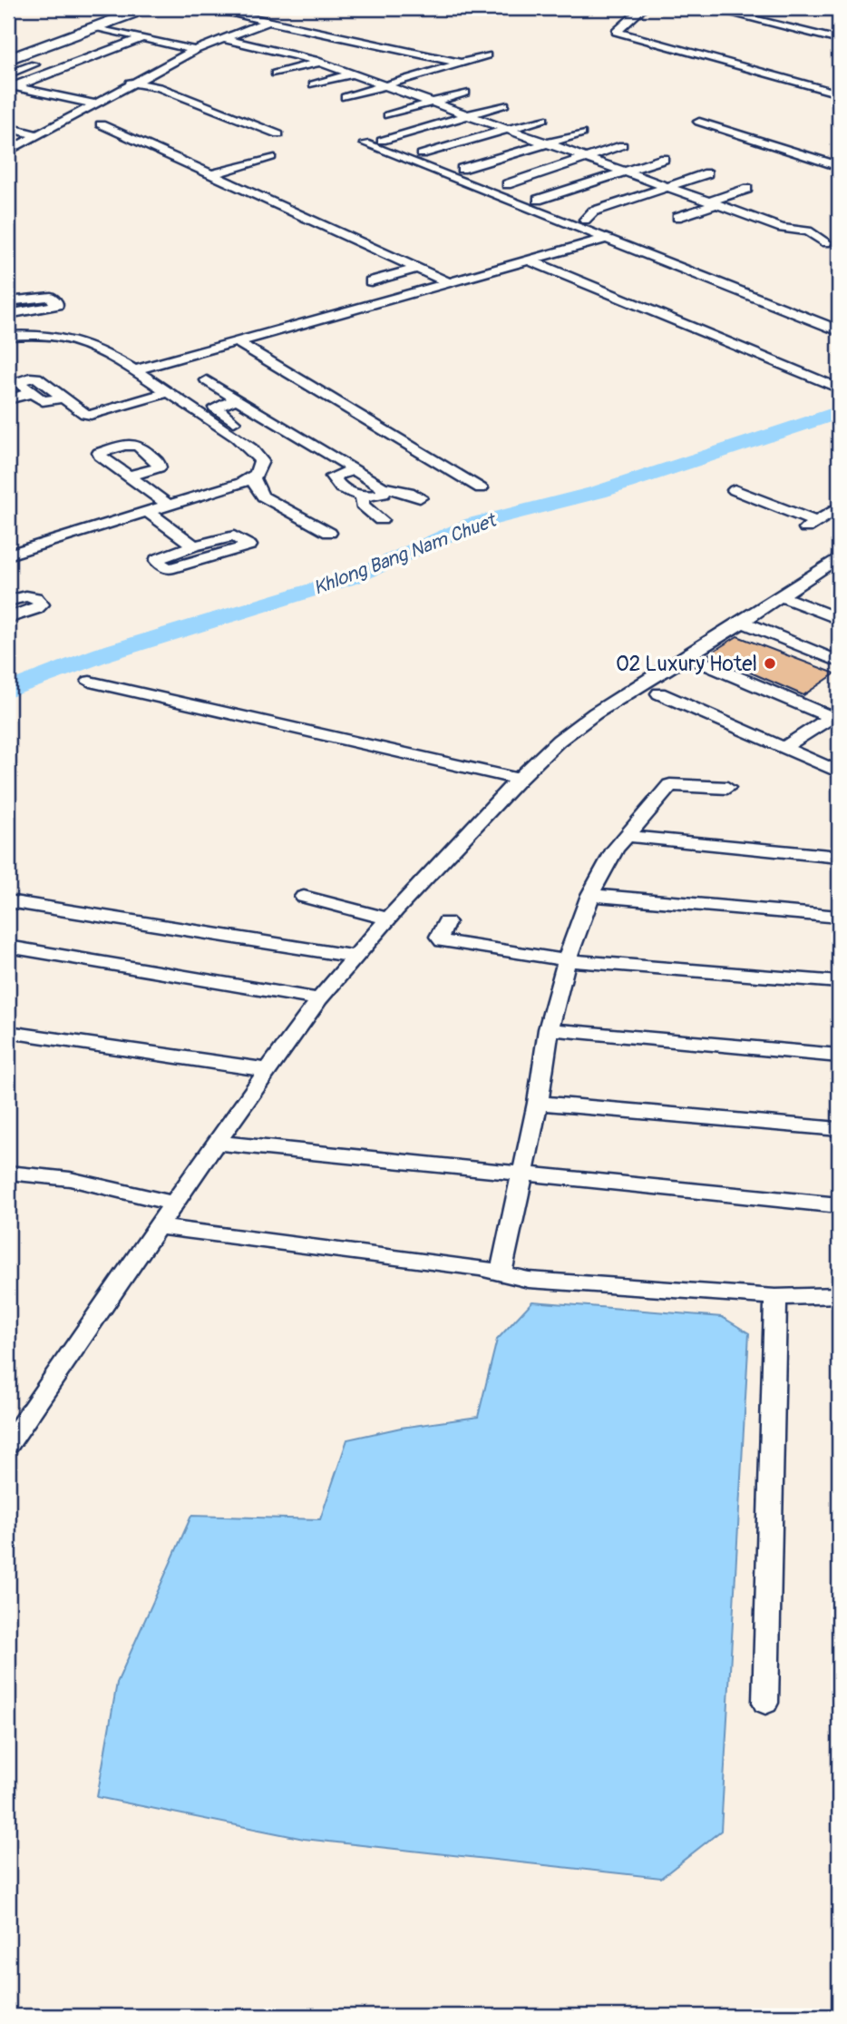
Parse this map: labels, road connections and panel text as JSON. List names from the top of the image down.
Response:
{
  "water": ["Khlong Bang Nam Chuet"],
  "places": ["O2 Luxury Hotel"]
}
